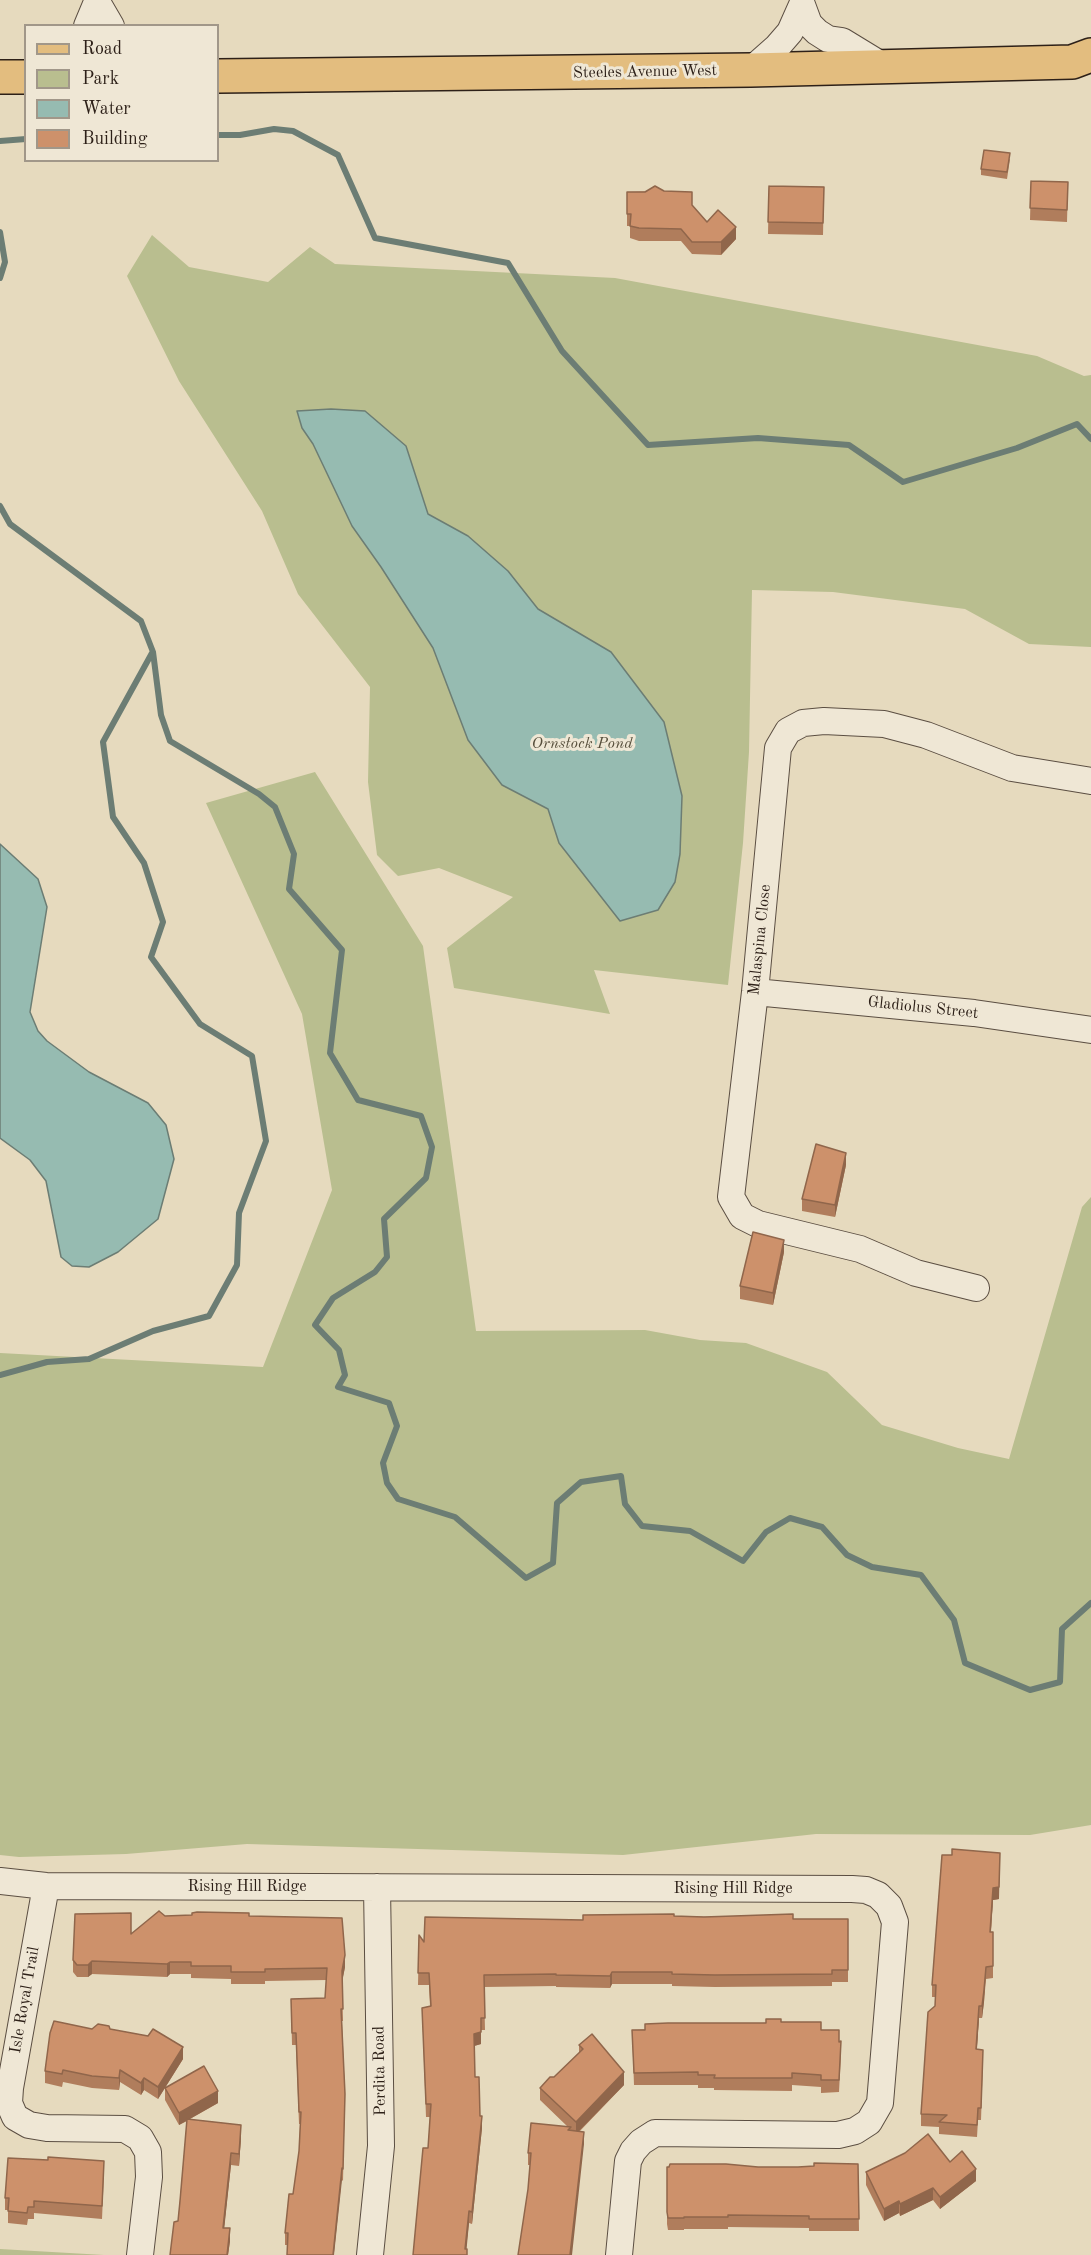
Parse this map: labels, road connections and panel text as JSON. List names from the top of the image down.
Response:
{
  "streets": {
    "main road": ["Steeles Avenue West"],
    "street": [
      "Malaspina Close",
      "Gladiolus Street",
      "Rising Hill Ridge",
      "Isle Royal Trail",
      "Perdita Road"
    ]
  },
  "crossings": [
    ["Malaspina Close", "Gladiolus Street"],
    ["Rising Hill Ridge", "Isle Royal Trail"],
    ["Rising Hill Ridge", "Perdita Road"]
  ],
  "parks": ["Ornstock Pond"],
  "legend": [
    "Road",
    "Park",
    "Water",
    "Building"
  ]
}
